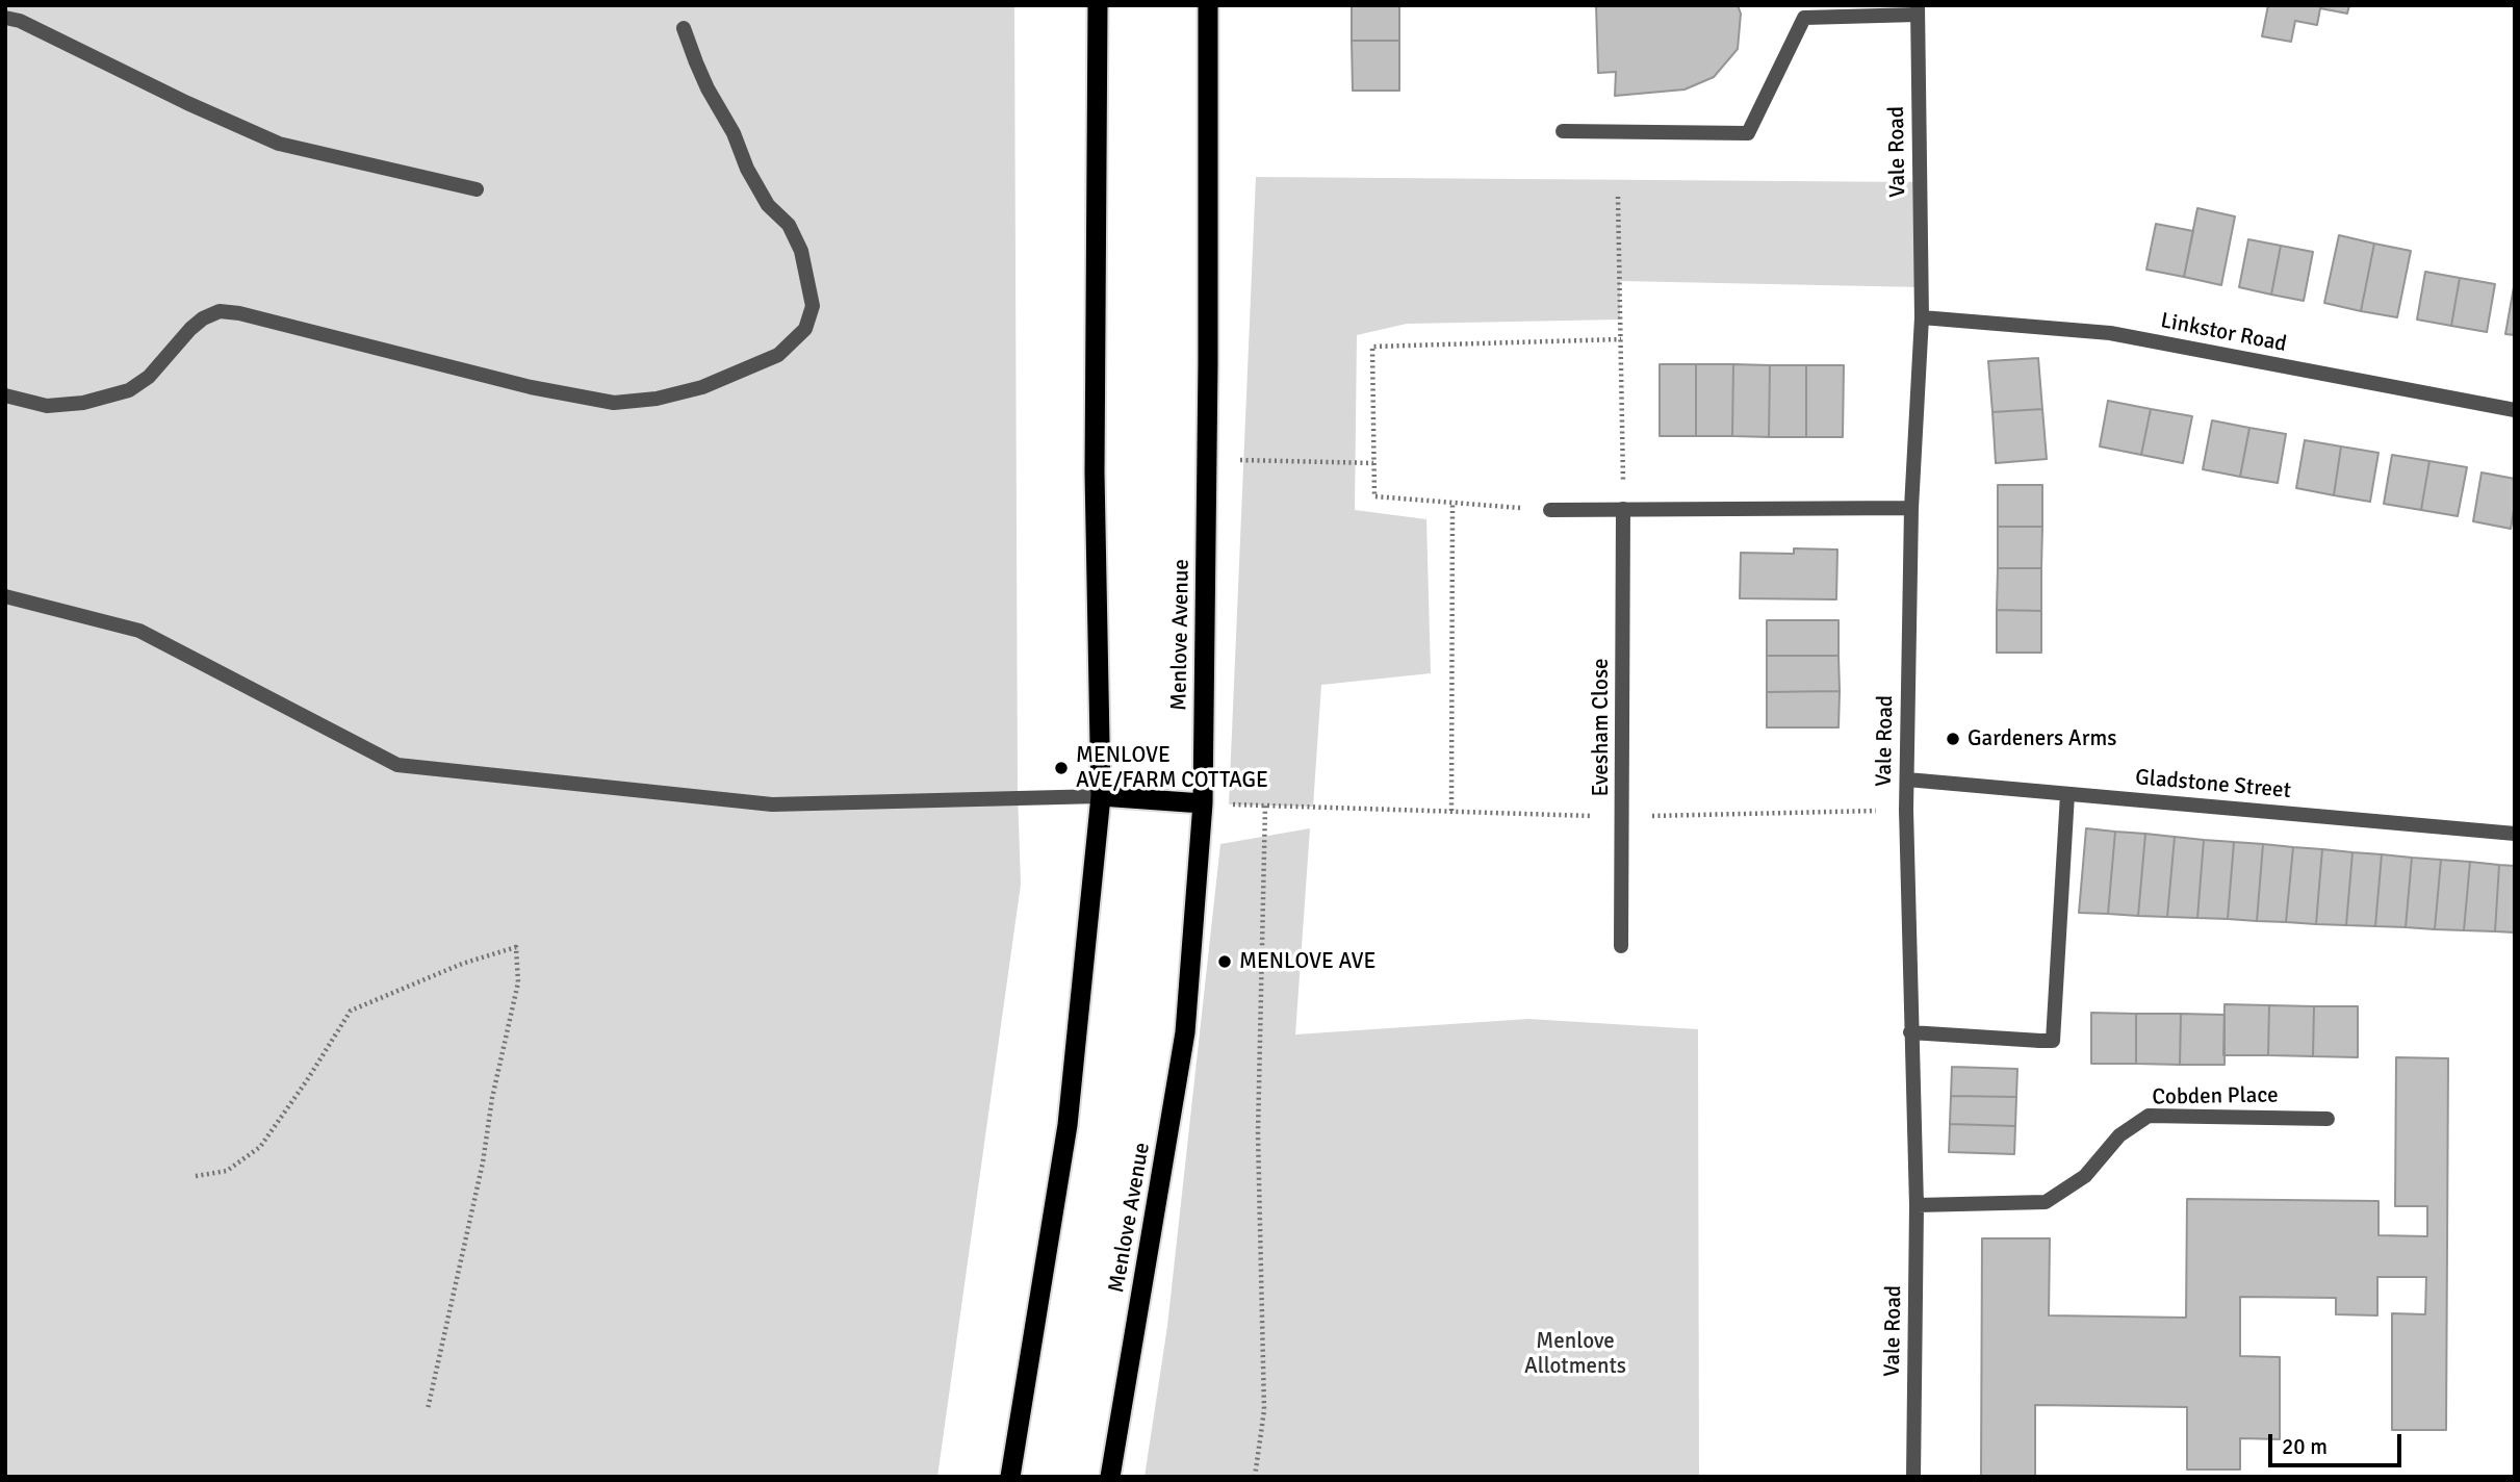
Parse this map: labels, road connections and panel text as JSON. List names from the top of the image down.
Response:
{
  "streets": {
    "highway": ["Menlove Avenue"],
    "street": [
      "Vale Road",
      "Linkstor Road",
      "Evesham Close",
      "Gladstone Street",
      "Cobden Place"
    ]
  },
  "crossings": [
    ["Vale Road", "Linkstor Road"],
    ["Vale Road", "Gladstone Street"],
    ["Vale Road", "Cobden Place"]
  ],
  "parks": ["Menlove Allotments"],
  "places": ["Gardeners Arms", "MENLOVE AVE/FARM COTTAGE", "MENLOVE AVE"],
  "scale_bar": "20 m"
}
